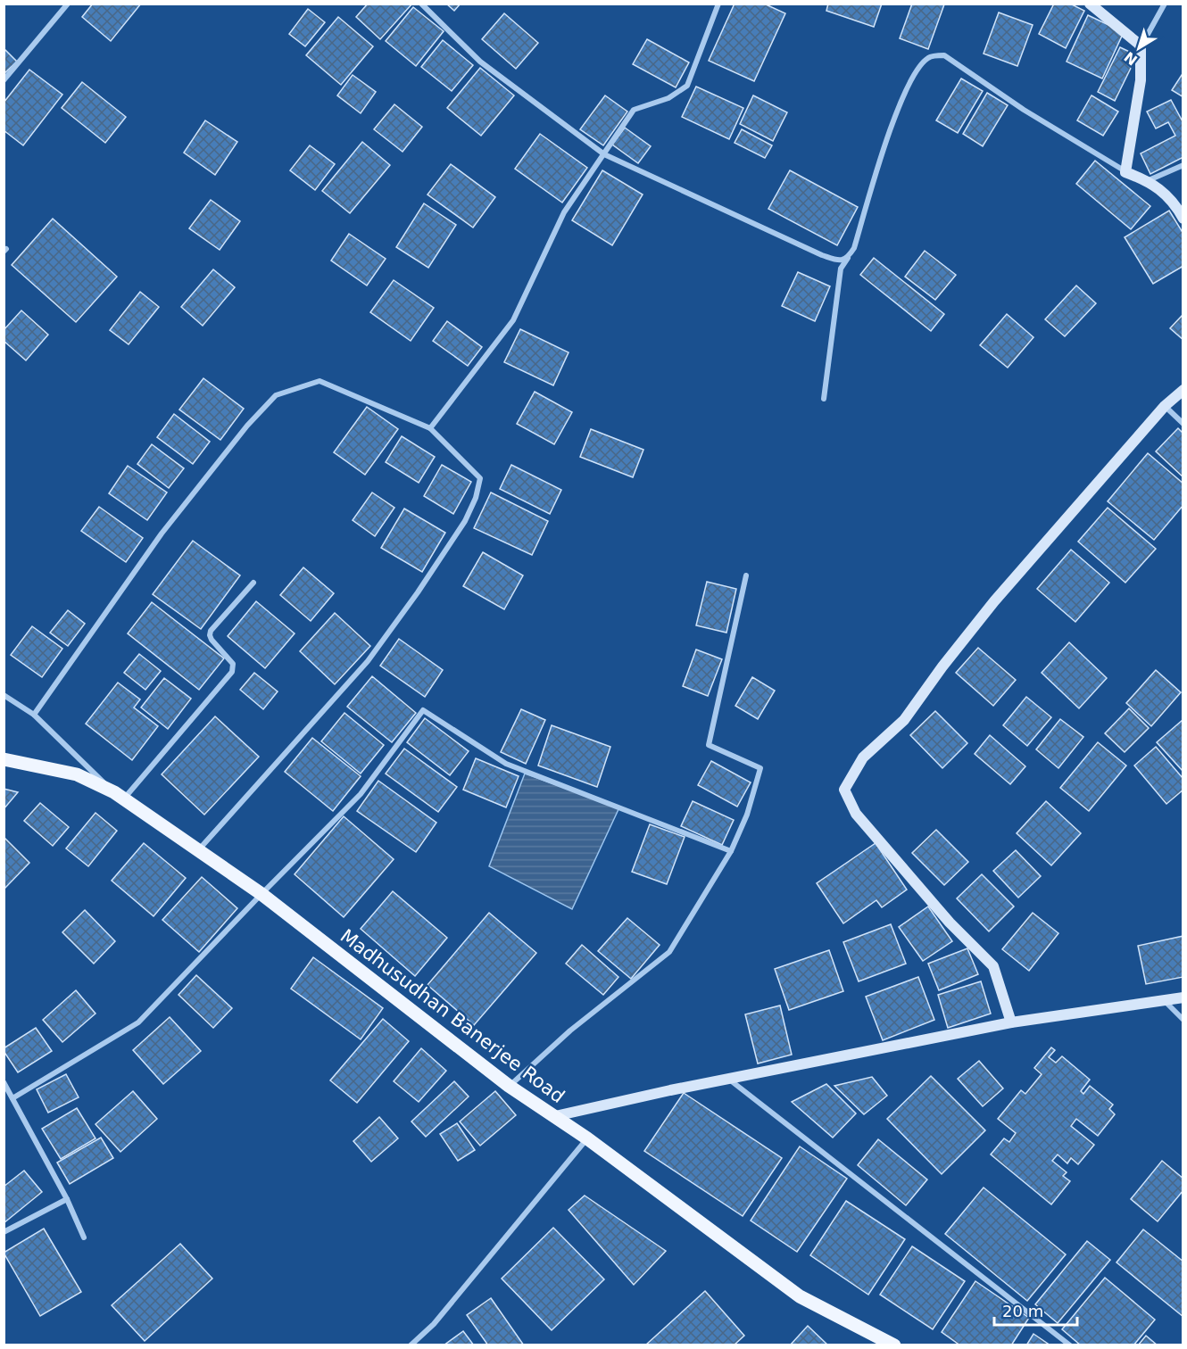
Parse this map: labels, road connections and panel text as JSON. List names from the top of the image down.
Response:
{
  "streets": {
    "main road": ["Madhusudhan Banerjee Road"]
  },
  "scale_bar": "20 m",
  "north": "bottom left"
}
